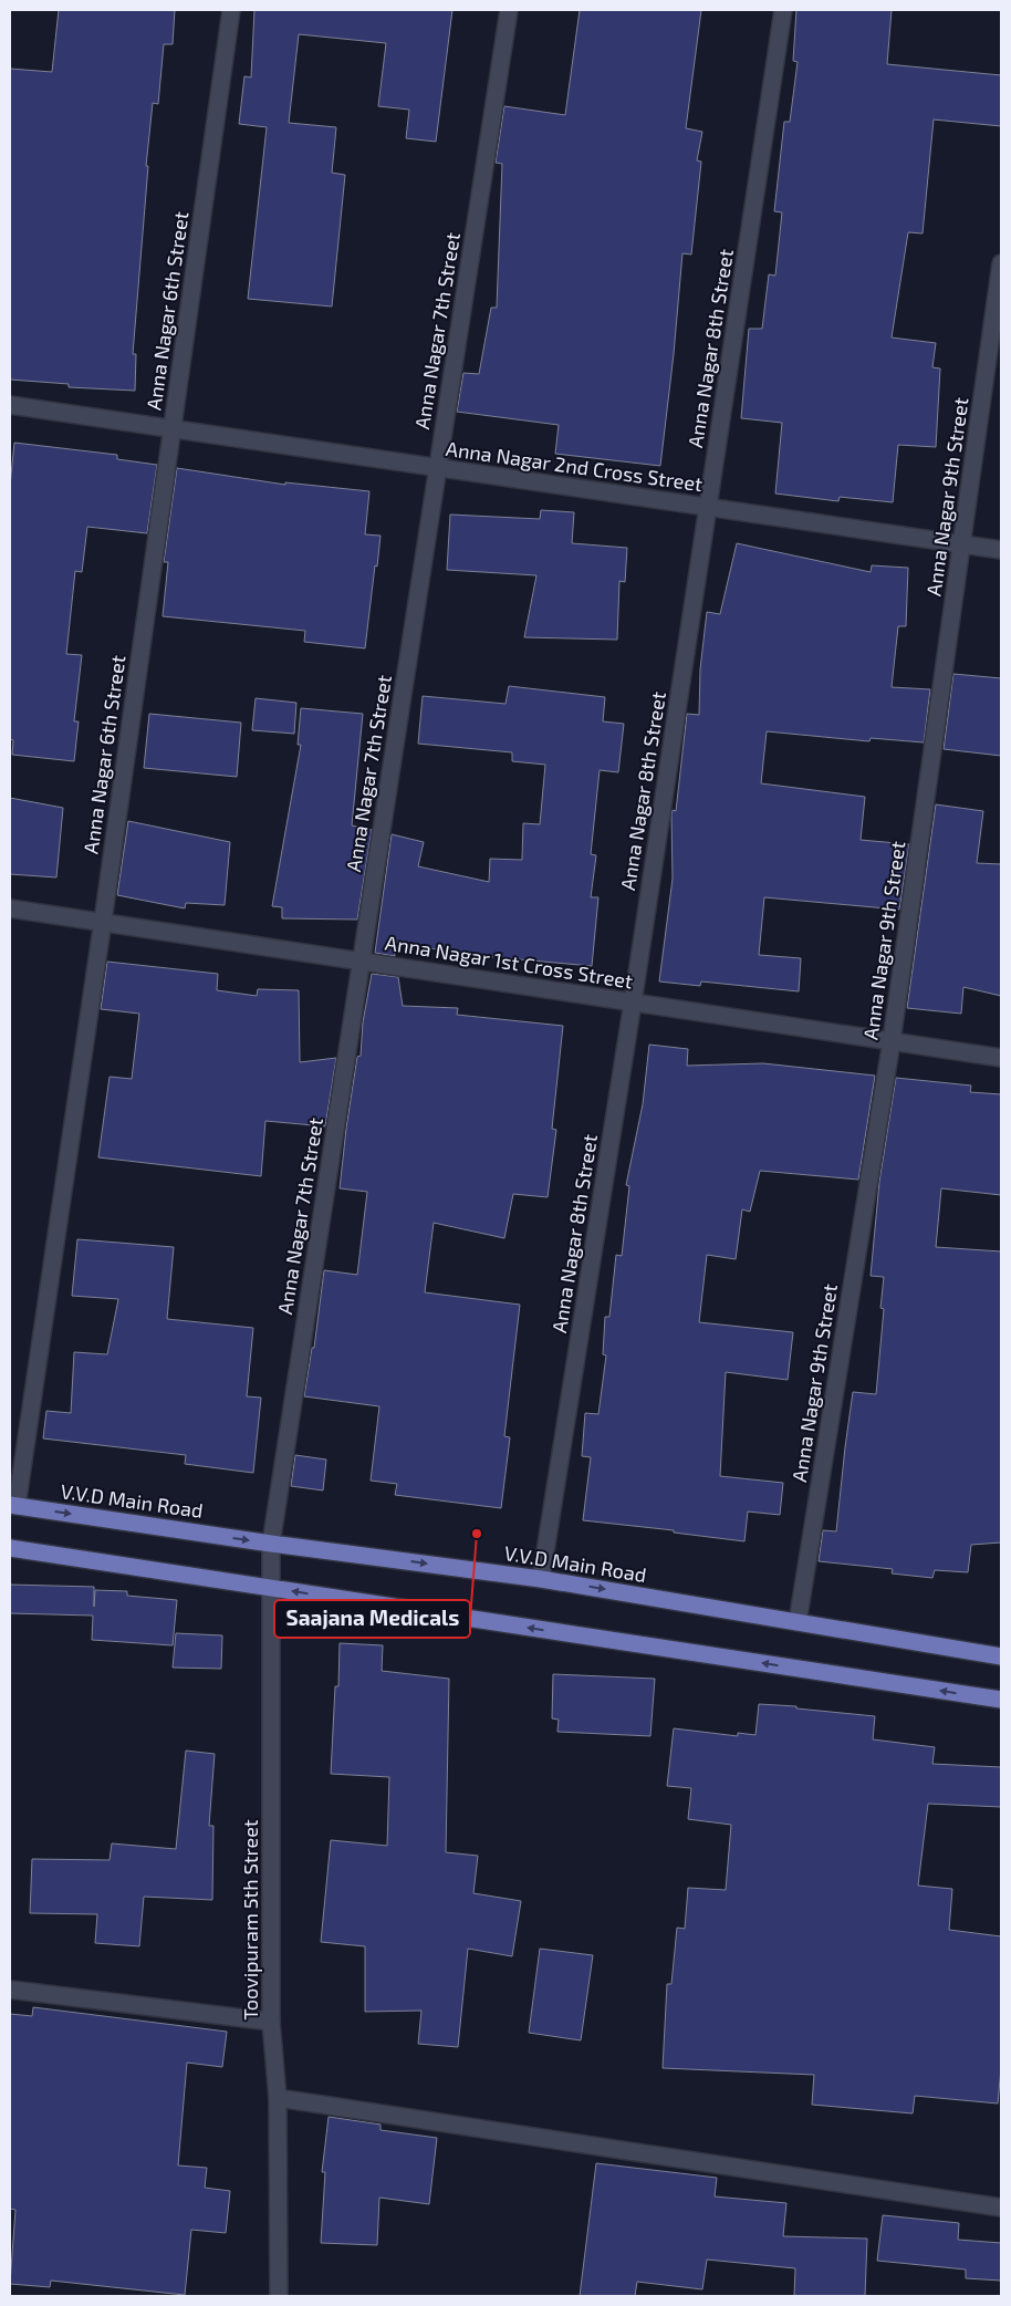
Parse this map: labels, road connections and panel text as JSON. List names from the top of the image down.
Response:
{
  "streets": {
    "main road": ["V.V.D Main Road"],
    "street": [
      "Anna Nagar 6th Street",
      "Anna Nagar 7th Street",
      "Anna Nagar 8th Street",
      "Anna Nagar 2nd Cross Street",
      "Anna Nagar 9th Street",
      "Anna Nagar 1st Cross Street",
      "Toovipuram 5th Street"
    ]
  },
  "crossings": [
    ["Anna Nagar 6th Street", "Anna Nagar 2nd Cross Street"],
    ["Anna Nagar 6th Street", "Anna Nagar 1st Cross Street"],
    ["Anna Nagar 6th Street", "V.V.D Main Road"],
    ["Anna Nagar 7th Street", "Anna Nagar 2nd Cross Street"],
    ["Anna Nagar 7th Street", "Anna Nagar 1st Cross Street"],
    ["Anna Nagar 7th Street", "V.V.D Main Road"],
    ["Anna Nagar 7th Street", "Toovipuram 5th Street"],
    ["Anna Nagar 8th Street", "Anna Nagar 2nd Cross Street"],
    ["Anna Nagar 8th Street", "Anna Nagar 1st Cross Street"],
    ["Anna Nagar 8th Street", "V.V.D Main Road"],
    ["Anna Nagar 2nd Cross Street", "Anna Nagar 9th Street"],
    ["Anna Nagar 9th Street", "Anna Nagar 1st Cross Street"],
    ["Anna Nagar 9th Street", "V.V.D Main Road"],
    ["V.V.D Main Road", "Toovipuram 5th Street"]
  ],
  "places": ["Saajana Medicals"]
}
